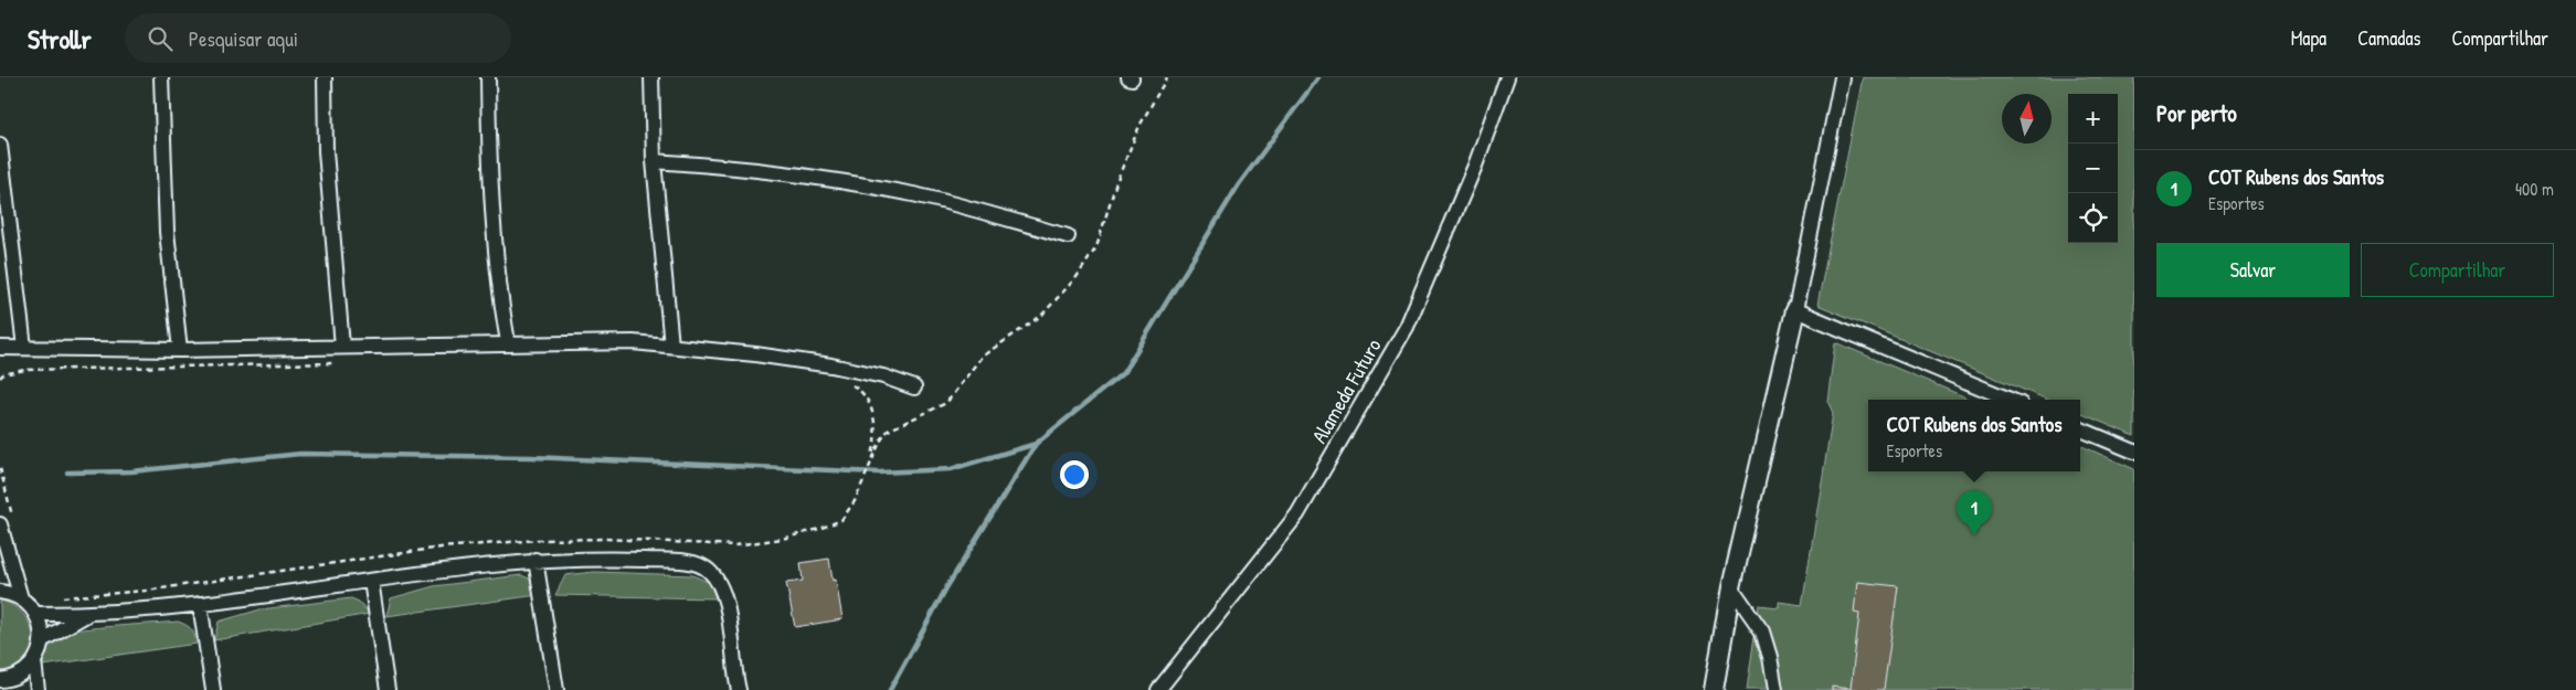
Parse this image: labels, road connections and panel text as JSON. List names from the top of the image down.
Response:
{
  "streets": {
    "street": ["Alameda Futuro"]
  },
  "north": "top",
  "page": {
    "header": "Strollr",
    "search": "Pesquisar aqui",
    "nav": ["Mapa", "Camadas", "Compartilhar"],
    "heading": "Por perto",
    "map_buttons": ["+", "−"],
    "list": [
      {
        "mark": "1",
        "name": "COT Rubens dos Santos",
        "note": "Esportes",
        "value": "400 m"
      }
    ],
    "buttons": ["Salvar", "Compartilhar"],
    "popup": ["COT Rubens dos Santos", "Esportes"],
    "pins": "1"
  }
}
